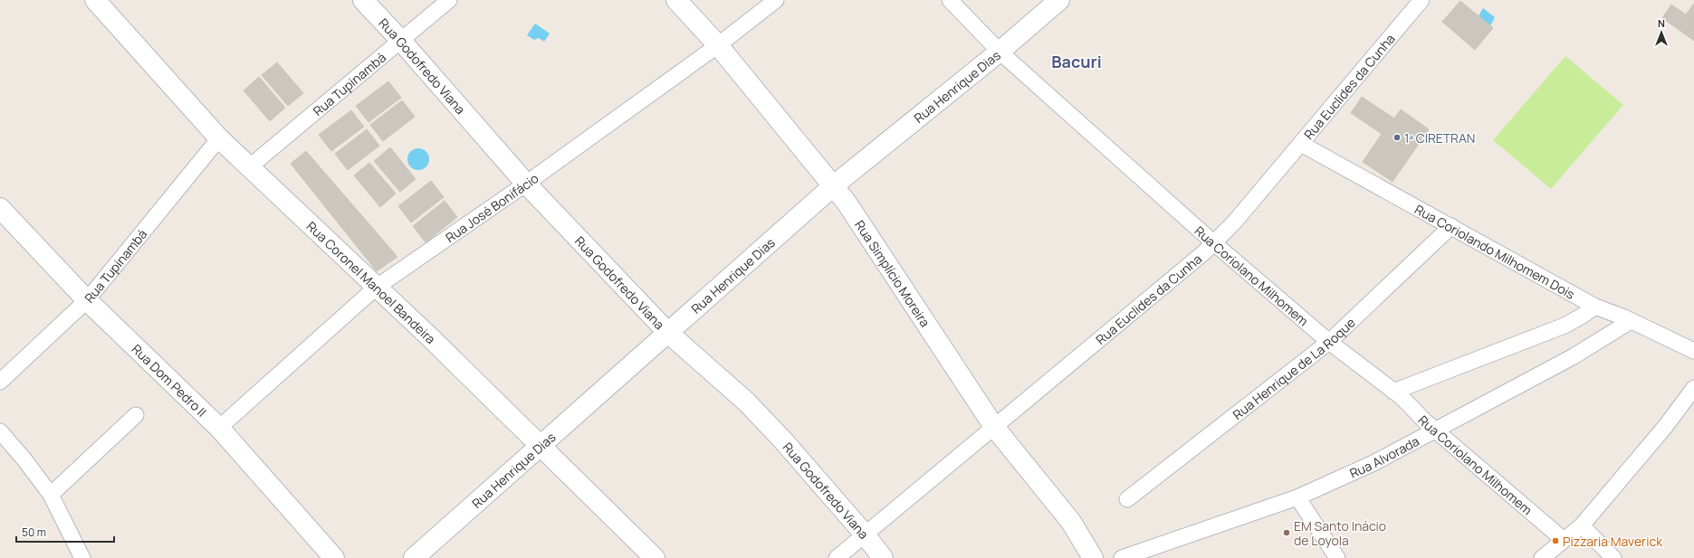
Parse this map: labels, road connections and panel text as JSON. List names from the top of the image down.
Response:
{
  "streets": {
    "street": [
      "Rua Godofredo Viana",
      "Rua Tupinambá",
      "Rua Henrique Dias",
      "Rua Euclides da Cunha",
      "Rua José Bonifácio",
      "Rua Coriolando Milhomem Dois",
      "Rua Simplício Moreira",
      "Rua Coriolano Milhomem",
      "Rua Coronel Manoel Bandeira",
      "Rua Henrique de La Roque",
      "Rua Dom Pedro II",
      "Rua Alvorada"
    ]
  },
  "crossings": [
    ["Rua Godofredo Viana", "Rua Tupinambá"],
    ["Rua Godofredo Viana", "Rua Henrique Dias"],
    ["Rua Godofredo Viana", "Rua Euclides da Cunha"],
    ["Rua Godofredo Viana", "Rua José Bonifácio"],
    ["Rua Tupinambá", "Rua Coronel Manoel Bandeira"],
    ["Rua Tupinambá", "Rua Dom Pedro II"],
    ["Rua Henrique Dias", "Rua Simplício Moreira"],
    ["Rua Henrique Dias", "Rua Coriolano Milhomem"],
    ["Rua Henrique Dias", "Rua Coronel Manoel Bandeira"],
    ["Rua Euclides da Cunha", "Rua Coriolando Milhomem Dois"],
    ["Rua Euclides da Cunha", "Rua Simplício Moreira"],
    ["Rua Euclides da Cunha", "Rua Coriolano Milhomem"],
    ["Rua José Bonifácio", "Rua Simplício Moreira"],
    ["Rua José Bonifácio", "Rua Coronel Manoel Bandeira"],
    ["Rua José Bonifácio", "Rua Dom Pedro II"],
    ["Rua Coriolando Milhomem Dois", "Rua Henrique de La Roque"],
    ["Rua Coriolando Milhomem Dois", "Rua Alvorada"],
    ["Rua Coriolano Milhomem", "Rua Henrique de La Roque"],
    ["Rua Coriolano Milhomem", "Rua Alvorada"]
  ],
  "districts": ["Bacuri"],
  "places": ["1ª CIRETRAN", "EM Santo Inácio de Loyola", "Pizzaria Maverick"],
  "scale_bar": "50 m",
  "north": "top"
}
